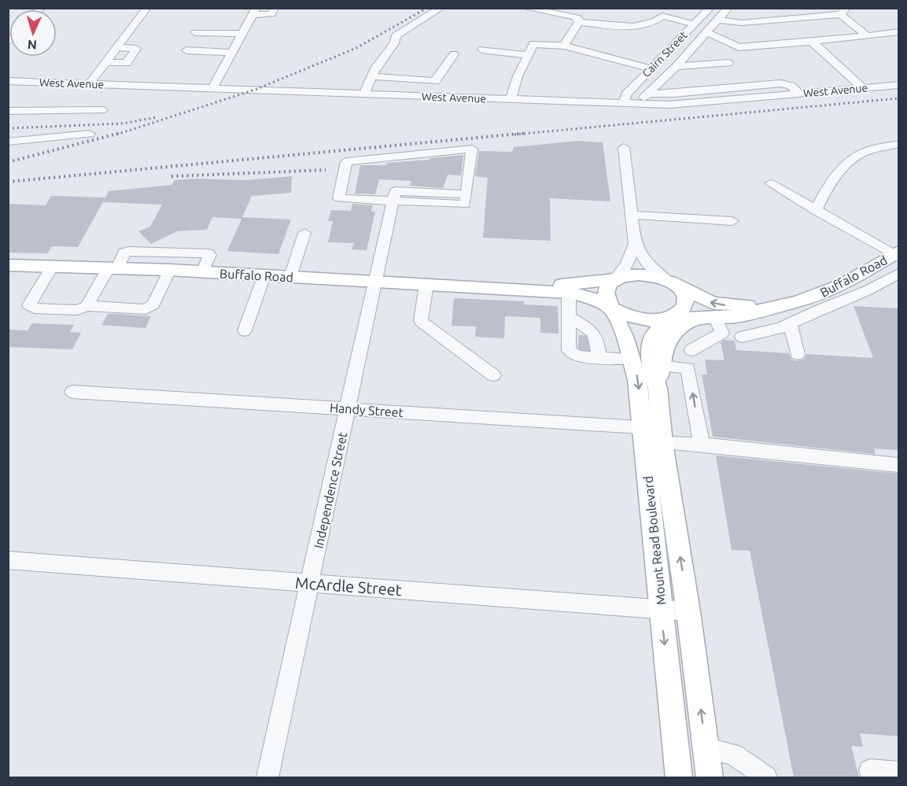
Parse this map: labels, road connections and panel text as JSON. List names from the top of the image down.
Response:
{
  "streets": {
    "main road": ["Buffalo Road", "Mount Read Boulevard"],
    "street": [
      "Cairn Street",
      "West Avenue",
      "Handy Street",
      "Independence Street",
      "McArdle Street"
    ]
  },
  "crossings": [
    ["Cairn Street", "West Avenue"],
    ["Buffalo Road", "Independence Street"],
    ["Buffalo Road", "Mount Read Boulevard"],
    ["Handy Street", "Independence Street"],
    ["Handy Street", "Mount Read Boulevard"],
    ["Independence Street", "McArdle Street"],
    ["Mount Read Boulevard", "McArdle Street"]
  ],
  "north": "bottom"
}
